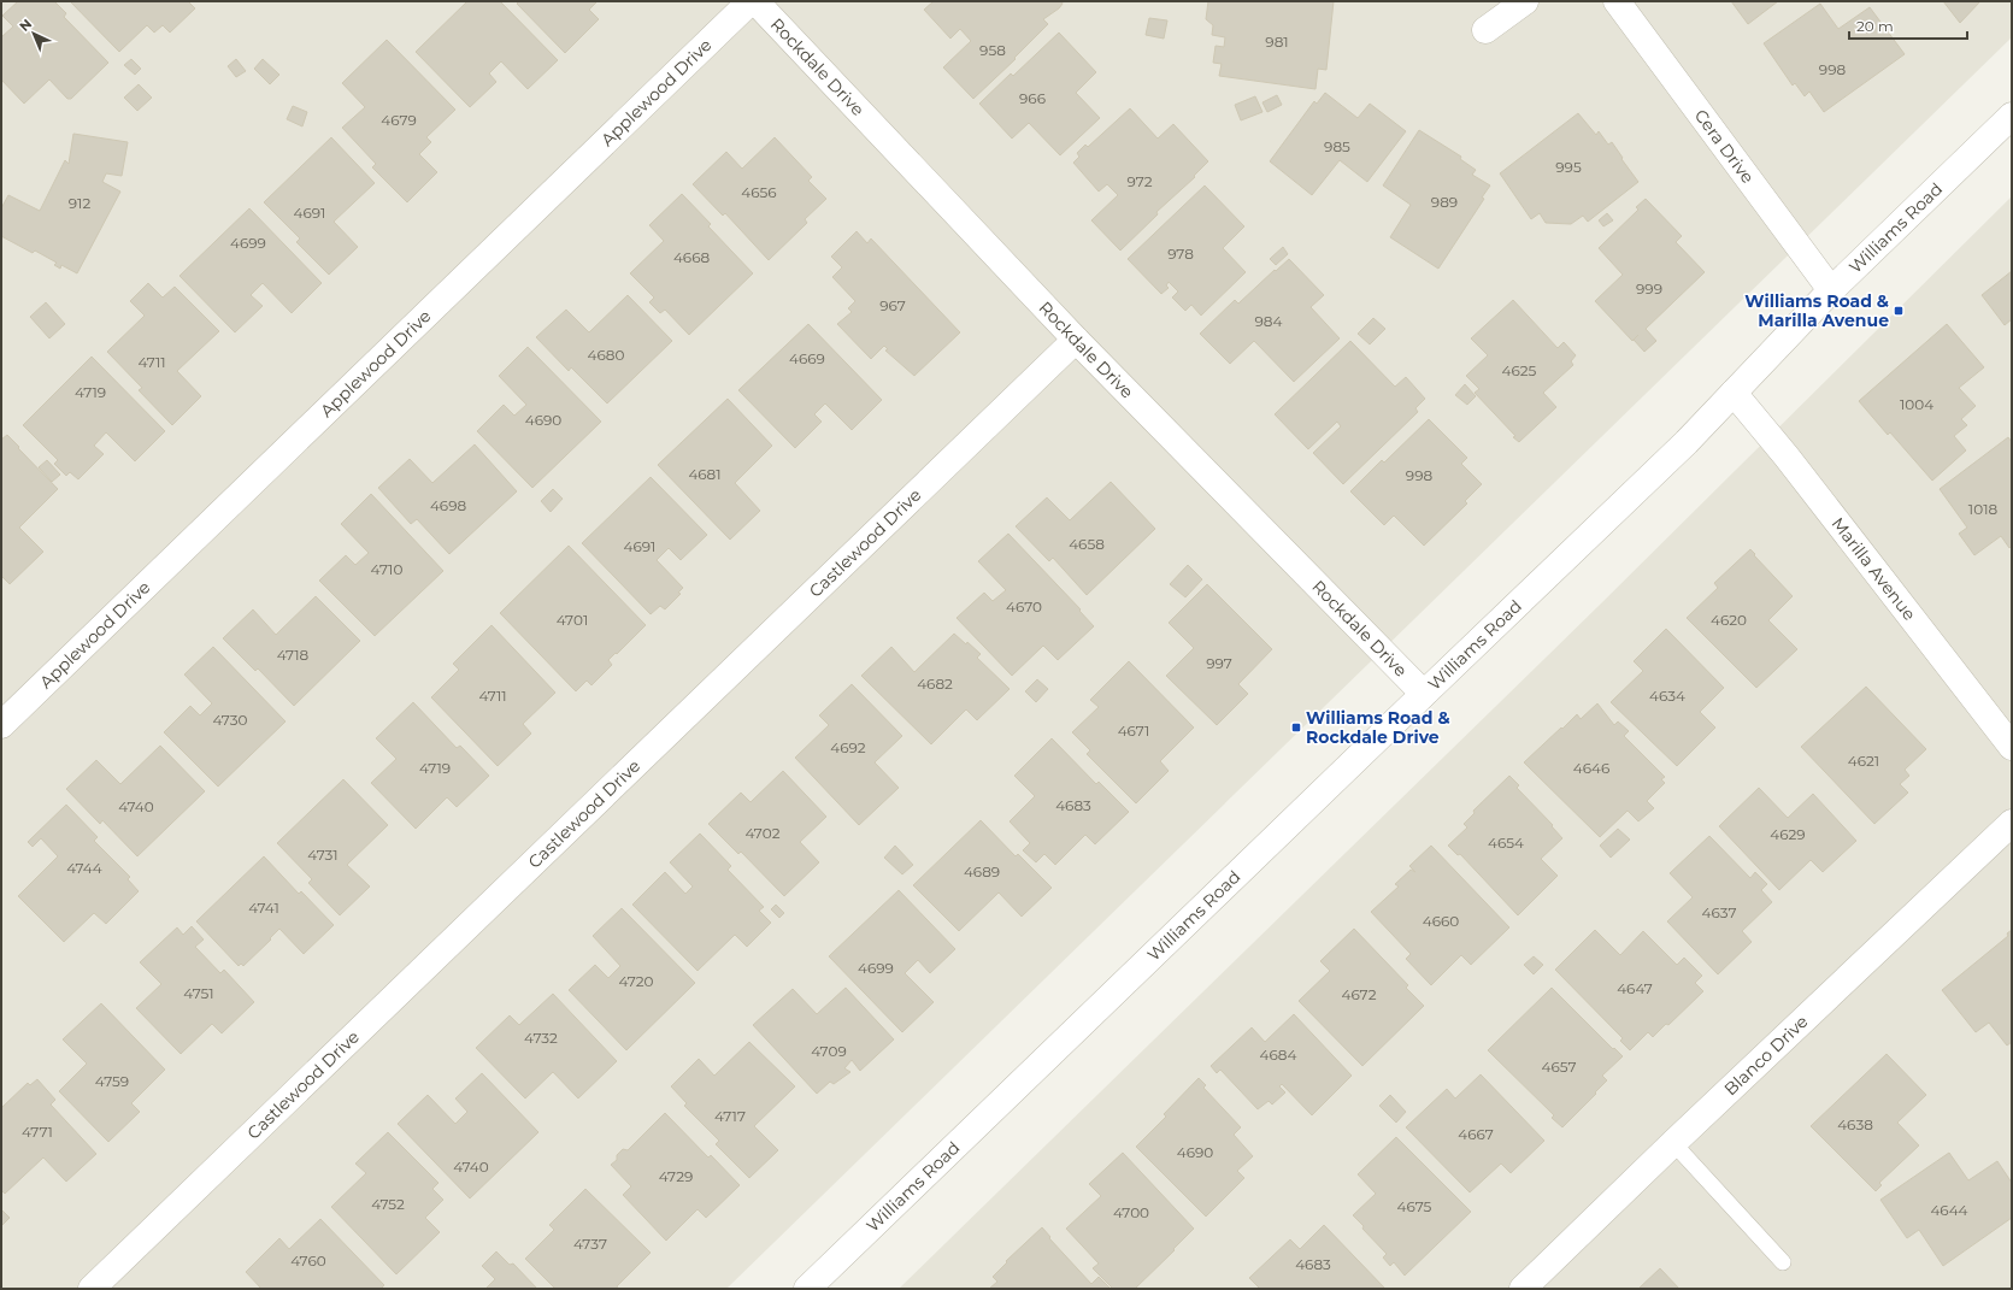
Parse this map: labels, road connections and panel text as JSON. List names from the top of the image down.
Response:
{
  "streets": {
    "street": [
      "Rockdale Drive",
      "Applewood Drive",
      "Cera Drive",
      "Williams Road",
      "Castlewood Drive",
      "Marilla Avenue",
      "Blanco Drive"
    ]
  },
  "crossings": [
    ["Rockdale Drive", "Williams Road"],
    ["Rockdale Drive", "Castlewood Drive"],
    ["Cera Drive", "Williams Road"],
    ["Williams Road", "Marilla Avenue"]
  ],
  "places": {
    "transit": ["Williams Road & Marilla Avenue", "Williams Road & Rockdale Drive"]
  },
  "house_numbers": [
    "981",
    "958",
    "998",
    "966",
    "4679",
    "985",
    "995",
    "972",
    "4656",
    "989",
    "912",
    "4691",
    "4699",
    "978",
    "4668",
    "999",
    "967",
    "984",
    "4680",
    "4669",
    "4711",
    "4625",
    "4719",
    "1004",
    "4690",
    "4681",
    "998",
    "4698",
    "1018",
    "4658",
    "4691",
    "4710",
    "4670",
    "4701",
    "4620",
    "4718",
    "997",
    "4682",
    "4711",
    "4634",
    "4730",
    "4671",
    "4692",
    "4621",
    "4719",
    "4646",
    "4683",
    "4740",
    "4702",
    "4629",
    "4654",
    "4731",
    "4744",
    "4689",
    "4741",
    "4637",
    "4660",
    "4699",
    "4720",
    "4647",
    "4751",
    "4672",
    "4732",
    "4709",
    "4684",
    "4657",
    "4759",
    "4717",
    "4638",
    "4771",
    "4667",
    "4690",
    "4740",
    "4729",
    "4752",
    "4675",
    "4644",
    "4700",
    "4737",
    "4760",
    "4683"
  ],
  "scale_bar": "20 m",
  "north": "top left"
}
